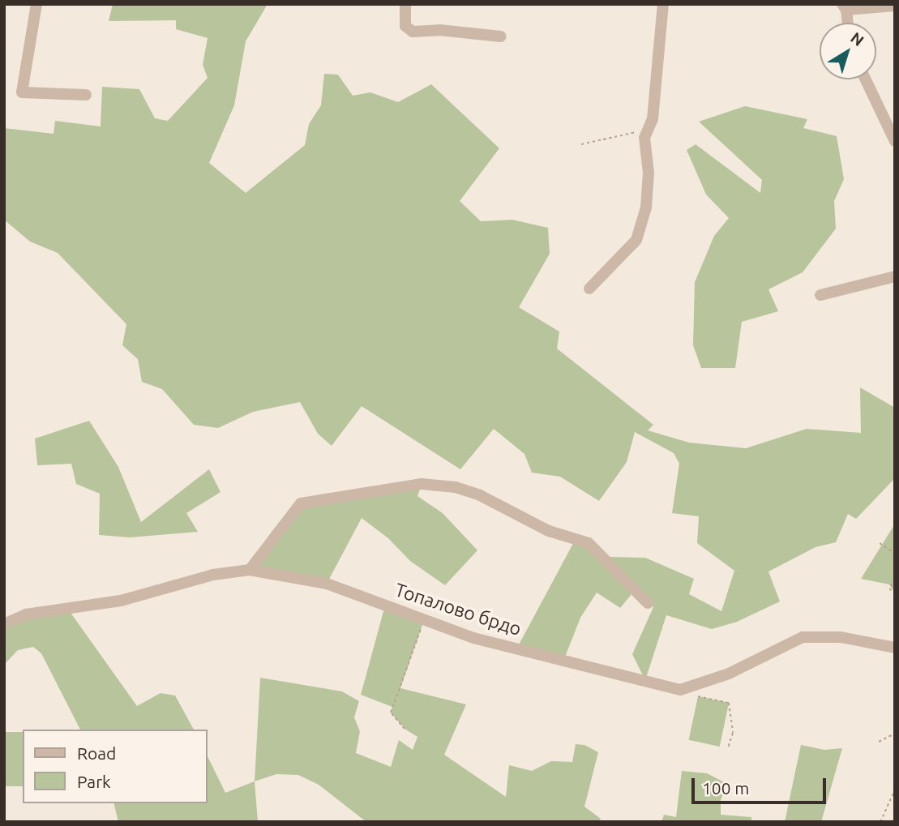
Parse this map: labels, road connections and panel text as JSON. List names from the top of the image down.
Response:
{
  "streets": {
    "street": ["Топалово брдо"]
  },
  "legend": ["Road", "Park"],
  "scale_bar": "100 m",
  "north": "top right"
}
